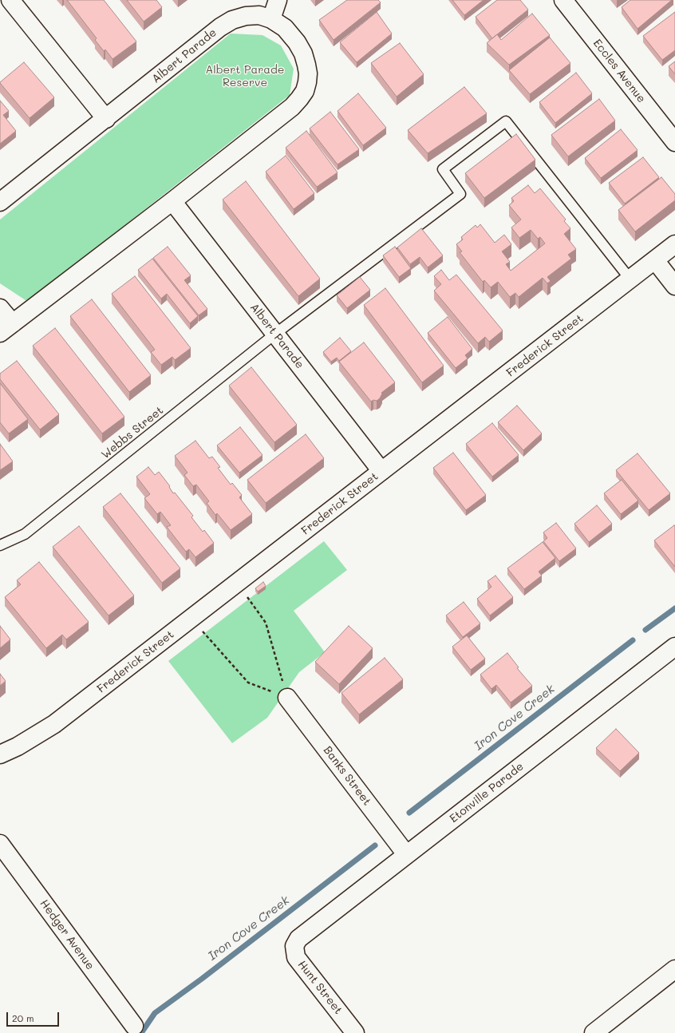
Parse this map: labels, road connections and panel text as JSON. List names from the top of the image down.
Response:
{
  "streets": {
    "street": [
      "Albert Parade",
      "Eccles Avenue",
      "Frederick Street",
      "Banks Street",
      "Etonville Parade",
      "Hedger Avenue",
      "Hunt Street"
    ],
    "lane": ["Webbs Street"]
  },
  "crossings": [
    ["Albert Parade", "Frederick Street"],
    ["Albert Parade", "Webbs Street"],
    ["Frederick Street", "Webbs Street"],
    ["Banks Street", "Etonville Parade"],
    ["Etonville Parade", "Hunt Street"]
  ],
  "water": ["Iron Cove Creek"],
  "parks": ["Albert Parade Reserve"],
  "scale_bar": "20 m"
}
